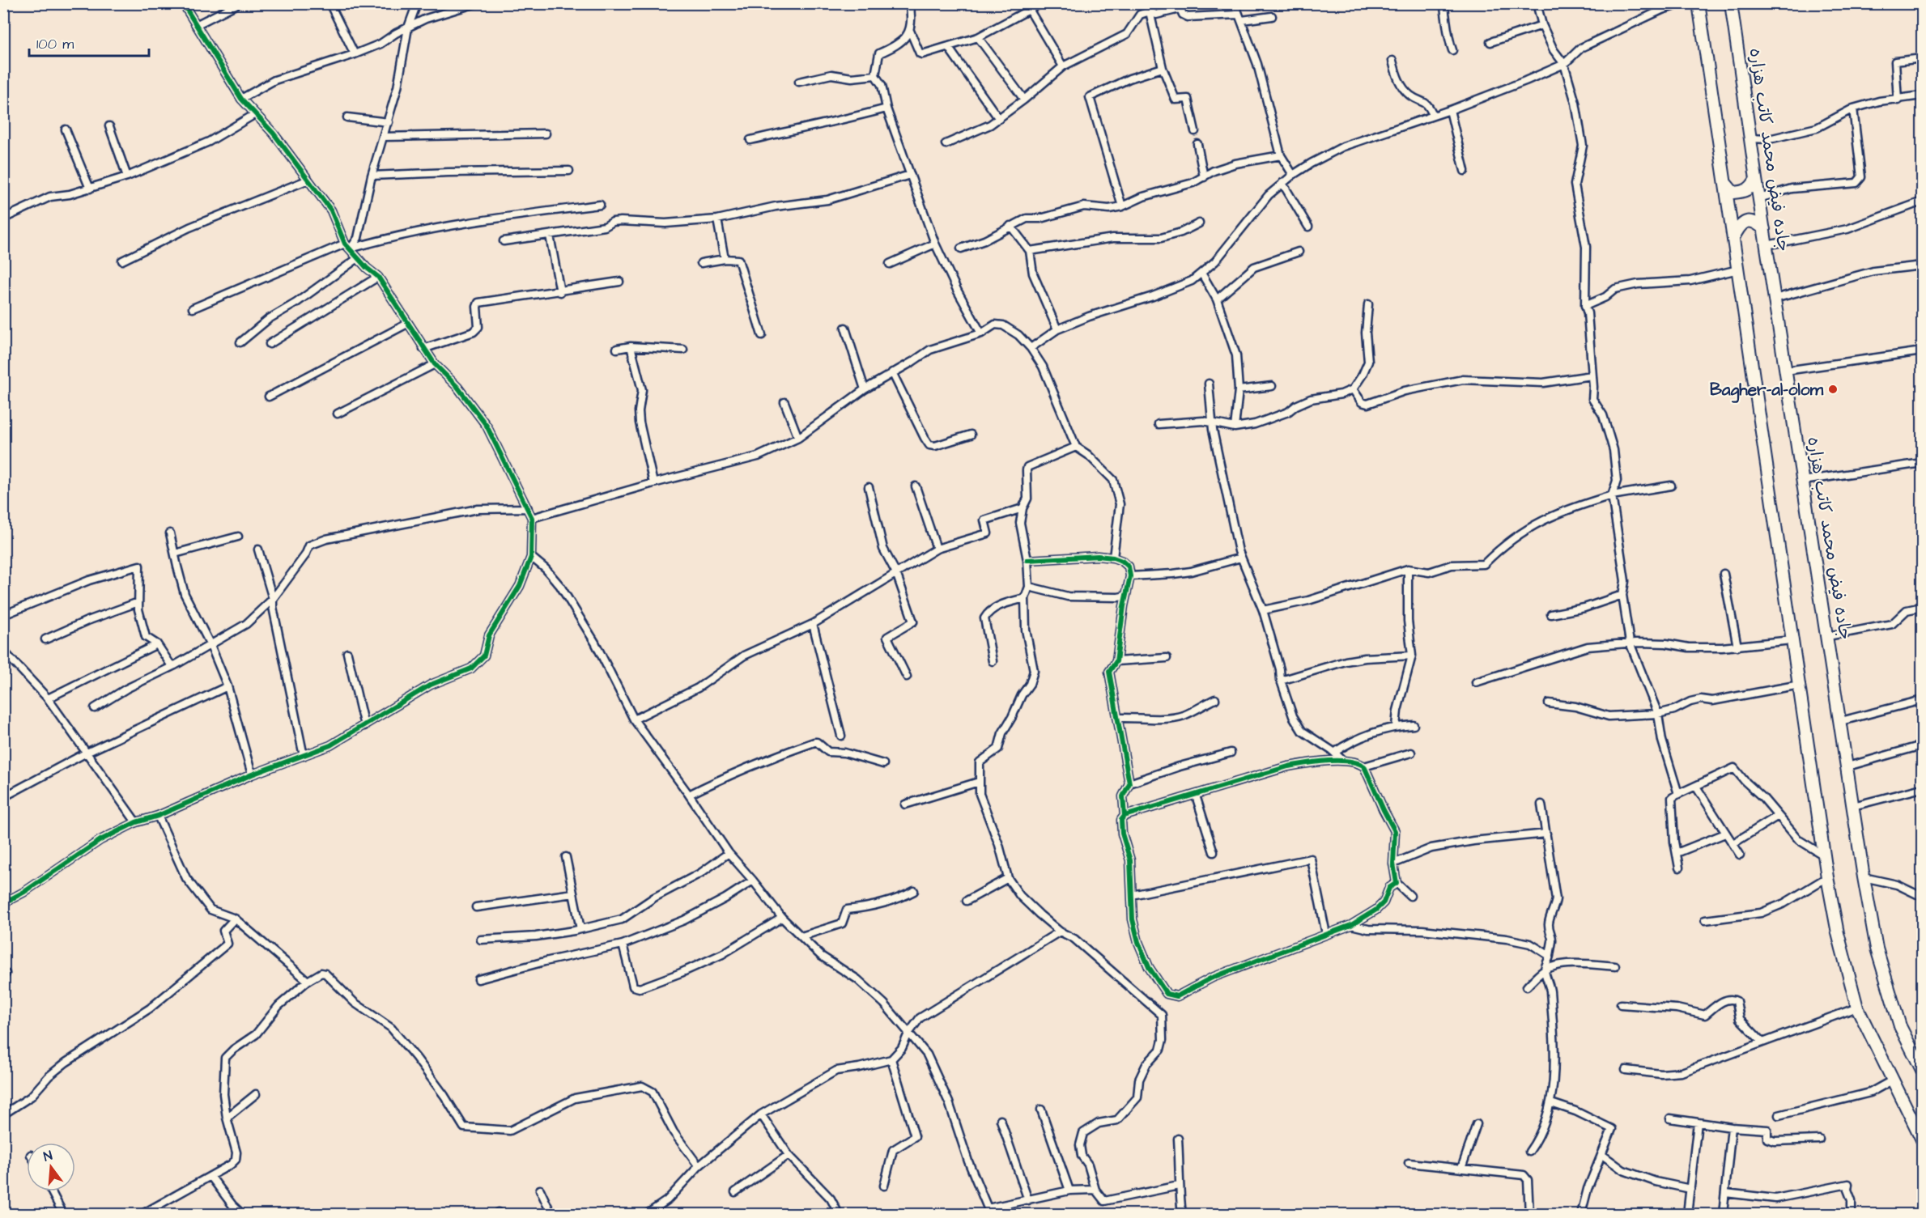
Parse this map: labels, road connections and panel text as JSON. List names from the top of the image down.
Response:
{
  "streets": {
    "main road": ["جاده فیض محمد کاتب هزاره"]
  },
  "places": ["Bagher-al-olom"],
  "scale_bar": "100 m",
  "north": "top"
}
